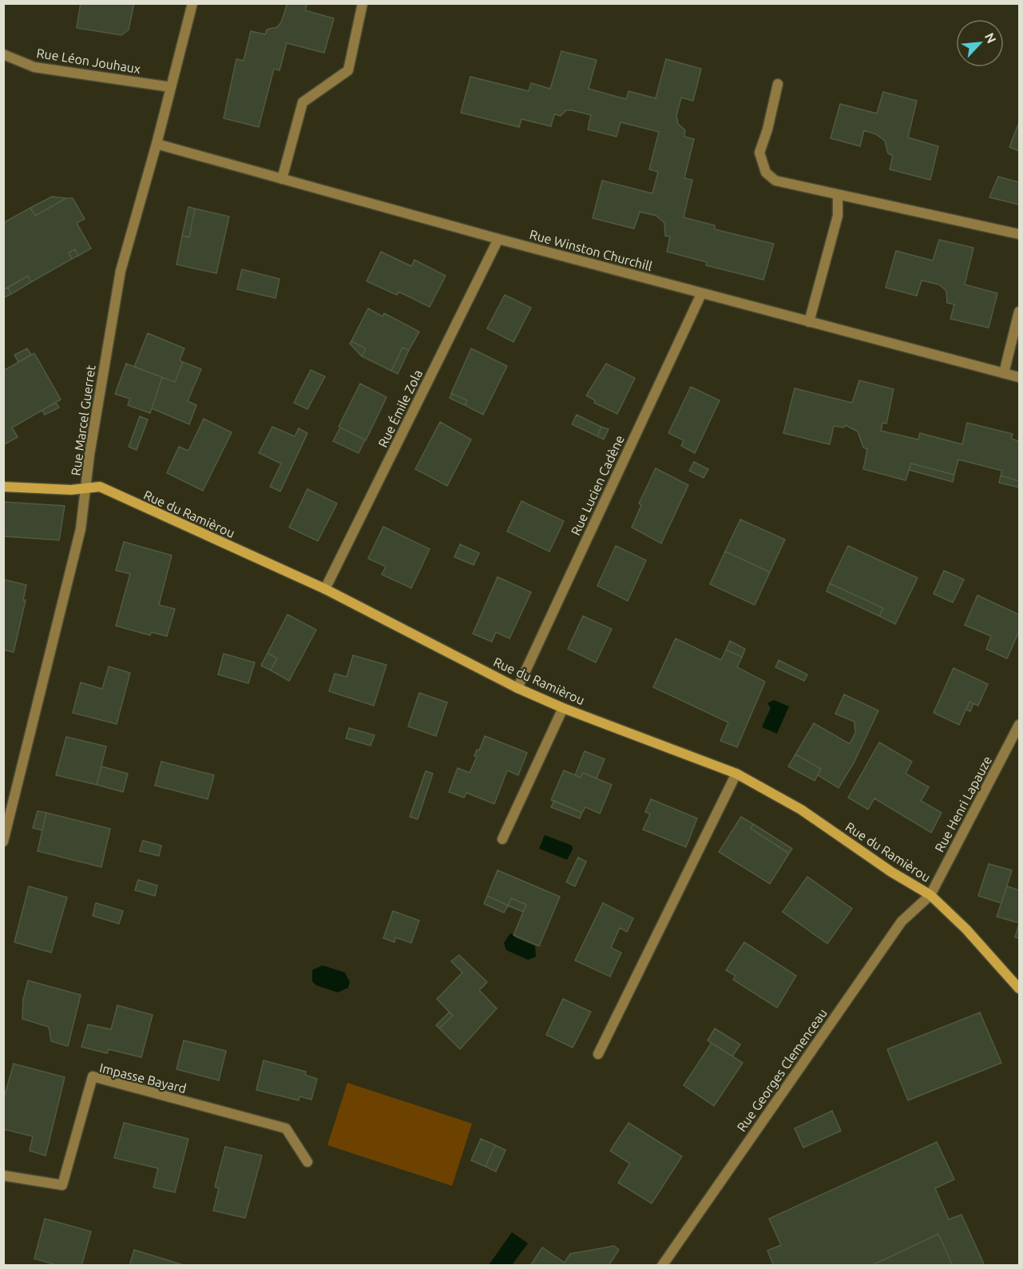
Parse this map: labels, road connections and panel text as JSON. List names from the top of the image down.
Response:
{
  "streets": {
    "street": [
      "Rue Léon Jouhaux",
      "Rue Winston Churchill",
      "Rue Émile Zola",
      "Rue Marcel Guerret",
      "Rue Lucien Cadène",
      "Rue du Ramièrou",
      "Rue Henri Lapauze",
      "Rue Georges Clemenceau",
      "Impasse Bayard"
    ]
  },
  "crossings": [
    ["Rue Léon Jouhaux", "Rue Marcel Guerret"],
    ["Rue Winston Churchill", "Rue Émile Zola"],
    ["Rue Winston Churchill", "Rue Marcel Guerret"],
    ["Rue Winston Churchill", "Rue Lucien Cadène"],
    ["Rue Émile Zola", "Rue du Ramièrou"],
    ["Rue Marcel Guerret", "Rue du Ramièrou"],
    ["Rue Lucien Cadène", "Rue du Ramièrou"],
    ["Rue du Ramièrou", "Rue Henri Lapauze"],
    ["Rue du Ramièrou", "Rue Georges Clemenceau"],
    ["Rue Henri Lapauze", "Rue Georges Clemenceau"]
  ],
  "north": "top right"
}
